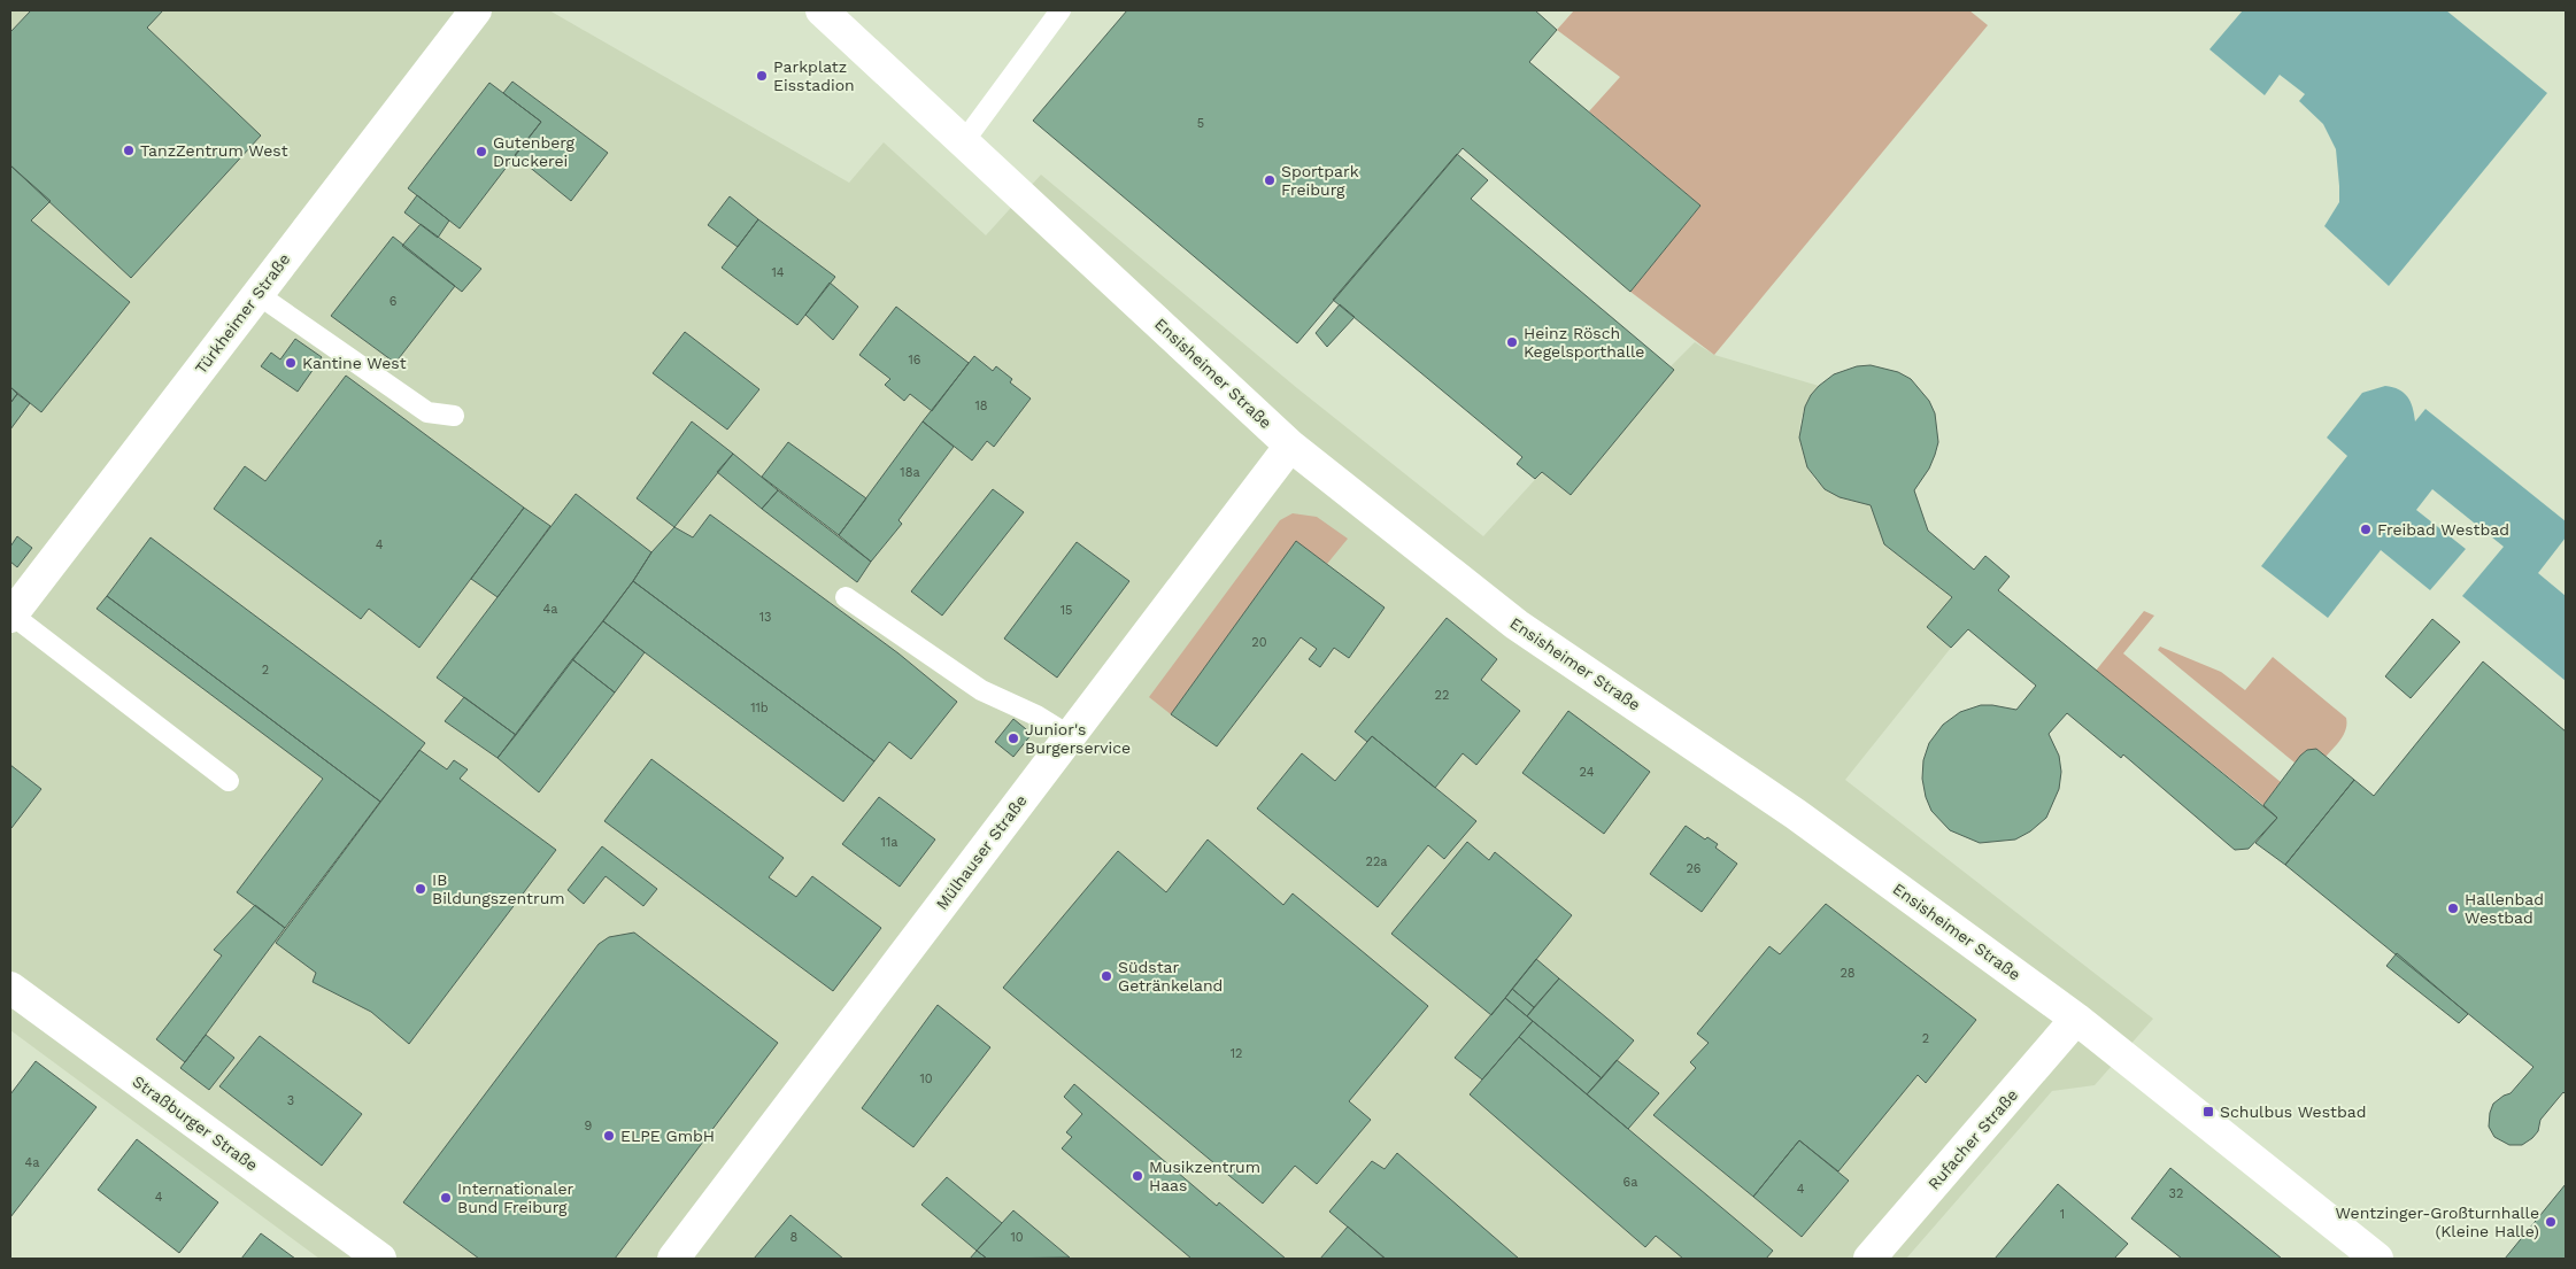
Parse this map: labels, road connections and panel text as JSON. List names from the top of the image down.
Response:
{
  "streets": {
    "street": [
      "Türkheimer Straße",
      "Ensisheimer Straße",
      "Mülhauser Straße",
      "Straßburger Straße",
      "Rufacher Straße"
    ]
  },
  "crossings": [
    ["Ensisheimer Straße", "Mülhauser Straße"],
    ["Ensisheimer Straße", "Rufacher Straße"]
  ],
  "places": {
    "other": [
      "Parkplatz Eisstadion",
      "TanzZentrum West",
      "Gutenberg Druckerei",
      "Sportpark Freiburg",
      "Heinz Rösch Kegelsporthalle",
      "Kantine West",
      "Freibad Westbad",
      "Junior's Burgerservice",
      "IB Bildungszentrum",
      "Hallenbad Westbad",
      "Südstar Getränkeland",
      "ELPE GmbH",
      "Musikzentrum Haas",
      "Internationaler Bund Freiburg",
      "Wentzinger-Großturnhalle (Kleine Halle)"
    ],
    "transit": ["Schulbus Westbad"]
  },
  "house_numbers": [
    "5",
    "14",
    "6",
    "16",
    "18",
    "18a",
    "4",
    "4a",
    "15",
    "13",
    "20",
    "2",
    "22",
    "11b",
    "24",
    "11a",
    "22a",
    "26",
    "28",
    "2",
    "12",
    "10",
    "3",
    "9",
    "4a",
    "6a",
    "4",
    "32",
    "4",
    "1",
    "8",
    "10"
  ]
}
